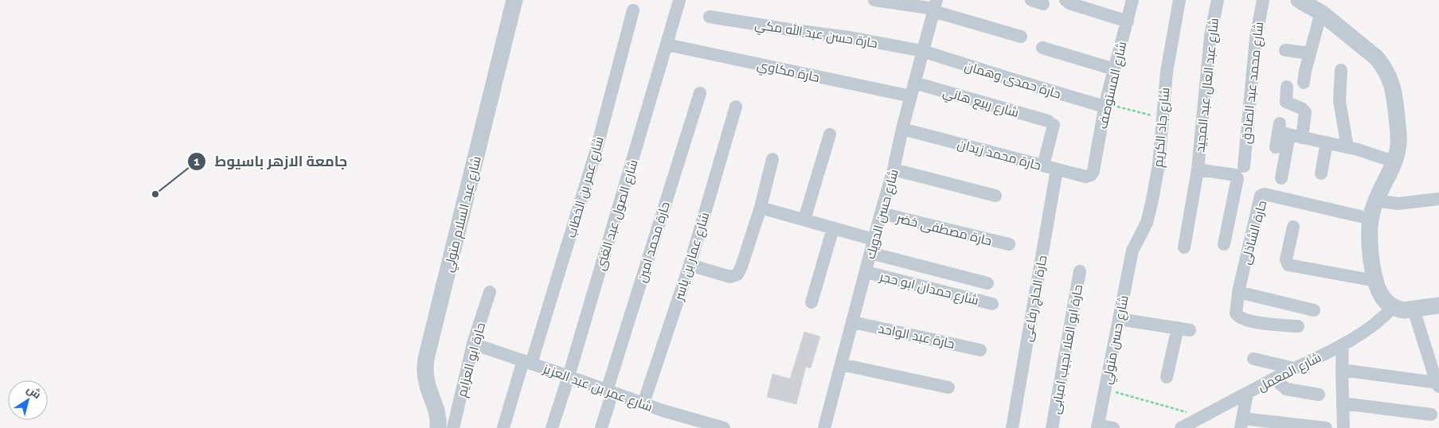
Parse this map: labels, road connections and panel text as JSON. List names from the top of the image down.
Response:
{
  "streets": {
    "street": [
      "حارة حسن عبد الله مكي",
      "حارة مكاوي",
      "حارة حمدى وهمان",
      "شارع محمد عبد الصادق",
      "شارع المستوصف",
      "شارع عبد العال عبد المجيد",
      "شارع ربيع هاني",
      "شارع جاد الكريم",
      "حارة محمد زيدان",
      "شارع عمر بن الخطاب",
      "شارع عبد السلام متولي",
      "شارع حسن الدويك",
      "شارع الصول عبد الغنى",
      "حارة مصطفى خضر",
      "حارة الشاذلى",
      "حارة محمد امين",
      "شارع عمار بن ياسر",
      "شارع حمدان ابو حجر",
      "حارة الحاج رفاعى",
      "حارة عبد الواحد",
      "شارع حسن متولي",
      "حارة ابو العلا نجيب امبابى",
      "حارة ابو العزايم",
      "شارع المعمل",
      "شارع عمر بن عبد العزيز"
    ]
  },
  "crossings": [
    ["حارة حسن عبد الله مكي", "حارة حمدى وهمان"],
    ["حارة حسن عبد الله مكي", "شارع حسن الدويك"],
    ["حارة مكاوي", "شارع حسن الدويك"],
    ["حارة مكاوي", "شارع الصول عبد الغنى"],
    ["حارة حمدى وهمان", "شارع المستوصف"],
    ["حارة حمدى وهمان", "شارع حسن الدويك"],
    ["شارع المستوصف", "حارة محمد زيدان"],
    ["شارع ربيع هاني", "حارة محمد زيدان"],
    ["شارع ربيع هاني", "شارع حسن الدويك"],
    ["شارع جاد الكريم", "شارع حسن متولي"],
    ["حارة محمد زيدان", "شارع حسن الدويك"],
    ["حارة محمد زيدان", "حارة الحاج رفاعى"],
    ["شارع عمر بن الخطاب", "شارع عمر بن عبد العزيز"],
    ["شارع حسن الدويك", "حارة مصطفى خضر"],
    ["شارع حسن الدويك", "شارع حمدان ابو حجر"],
    ["شارع حسن الدويك", "حارة عبد الواحد"],
    ["شارع الصول عبد الغنى", "شارع عمر بن عبد العزيز"],
    ["حارة محمد امين", "شارع عمر بن عبد العزيز"],
    ["شارع عمار بن ياسر", "شارع عمر بن عبد العزيز"],
    ["حارة ابو العزايم", "شارع عمر بن عبد العزيز"]
  ],
  "places": ["جامعة الازهر باسيوط"],
  "north": "top right"
}
